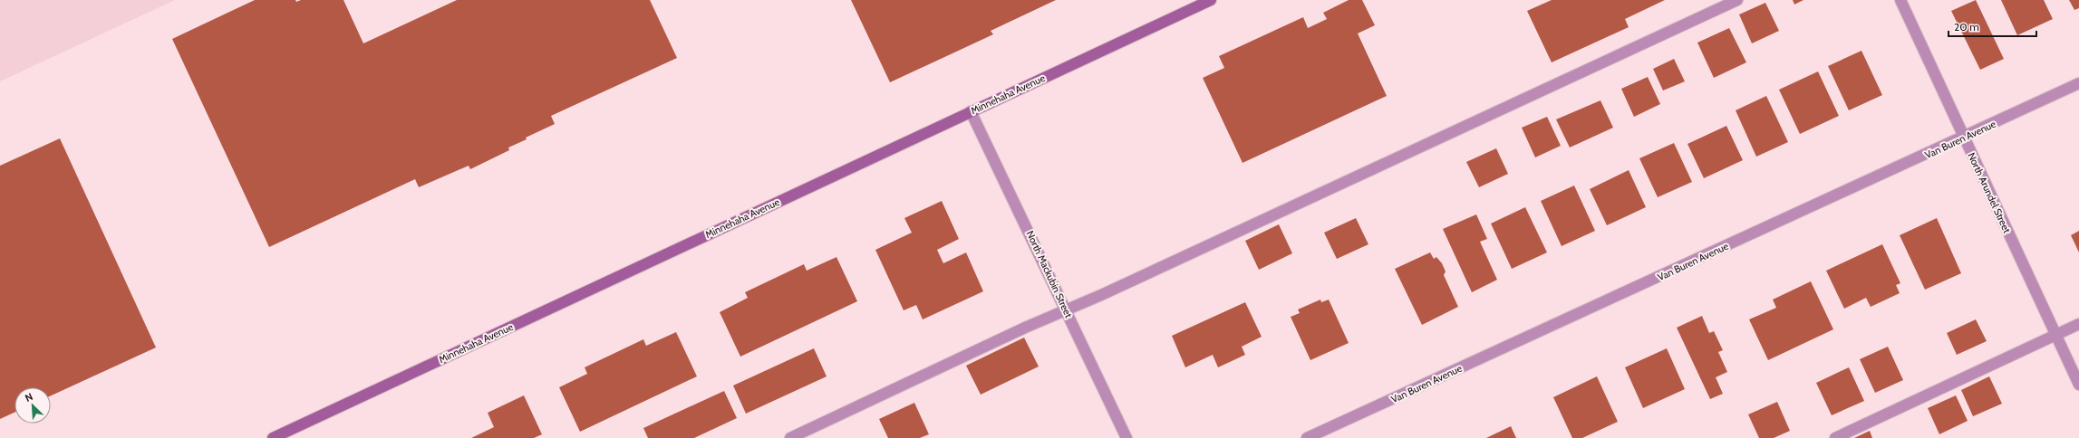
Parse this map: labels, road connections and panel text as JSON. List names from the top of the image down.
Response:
{
  "streets": {
    "main road": ["Minnehaha Avenue"],
    "street": ["Van Buren Avenue", "North Arundel Street", "North Mackubin Street"]
  },
  "crossings": [
    ["Minnehaha Avenue", "North Mackubin Street"],
    ["Van Buren Avenue", "North Arundel Street"]
  ],
  "scale_bar": "20 m",
  "north": "top left"
}
